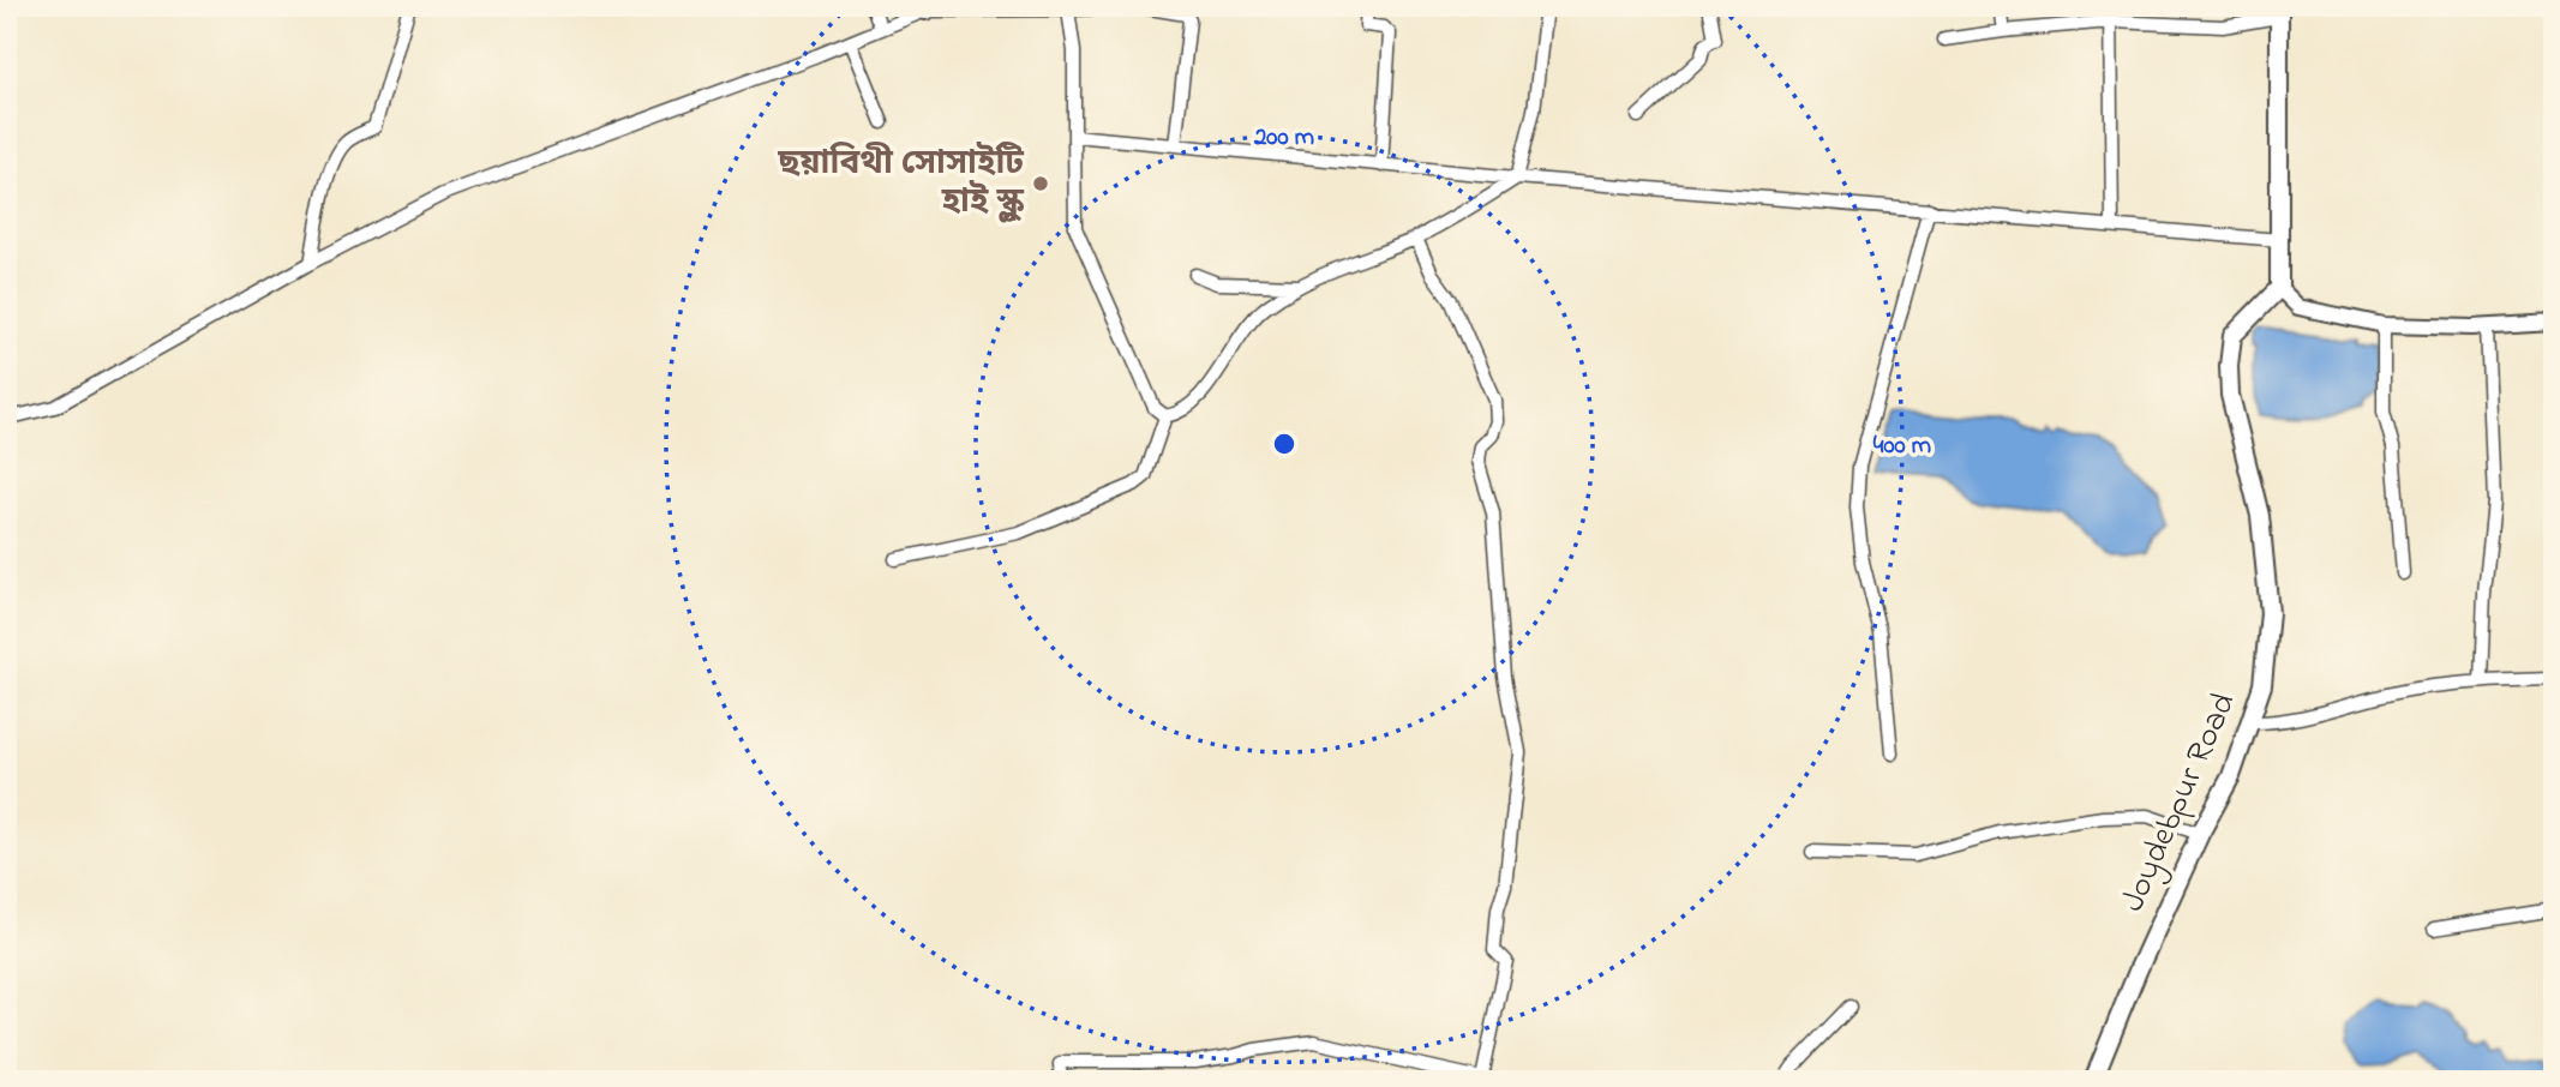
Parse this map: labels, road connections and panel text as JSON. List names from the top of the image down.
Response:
{
  "streets": {
    "main road": ["Joydebpur Road"]
  },
  "places": ["ছয়াবিথী সোসাইটি হাই স্কুল"],
  "rings": ["200 m", "400 m"]
}
